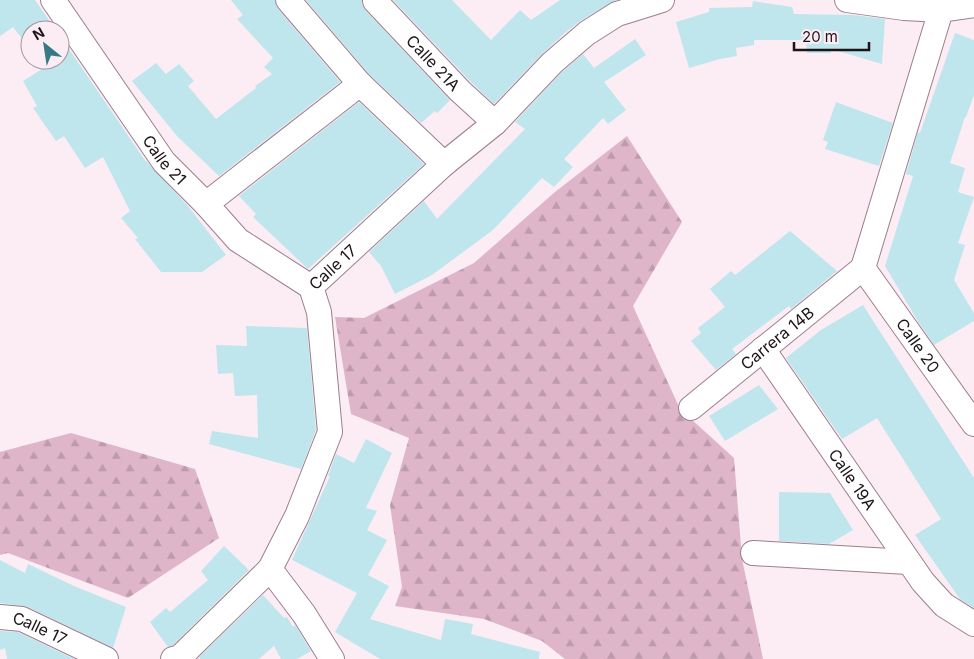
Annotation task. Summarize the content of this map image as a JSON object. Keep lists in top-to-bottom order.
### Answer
{
  "streets": {
    "street": [
      "Calle 21A",
      "Calle 21",
      "Calle 17",
      "Carrera 14B",
      "Calle 20",
      "Calle 19A"
    ]
  },
  "crossings": [
    ["Calle 21A", "Calle 17"],
    ["Calle 21", "Calle 17"],
    ["Carrera 14B", "Calle 20"],
    ["Carrera 14B", "Calle 19A"]
  ],
  "scale_bar": "20 m",
  "north": "top left"
}
